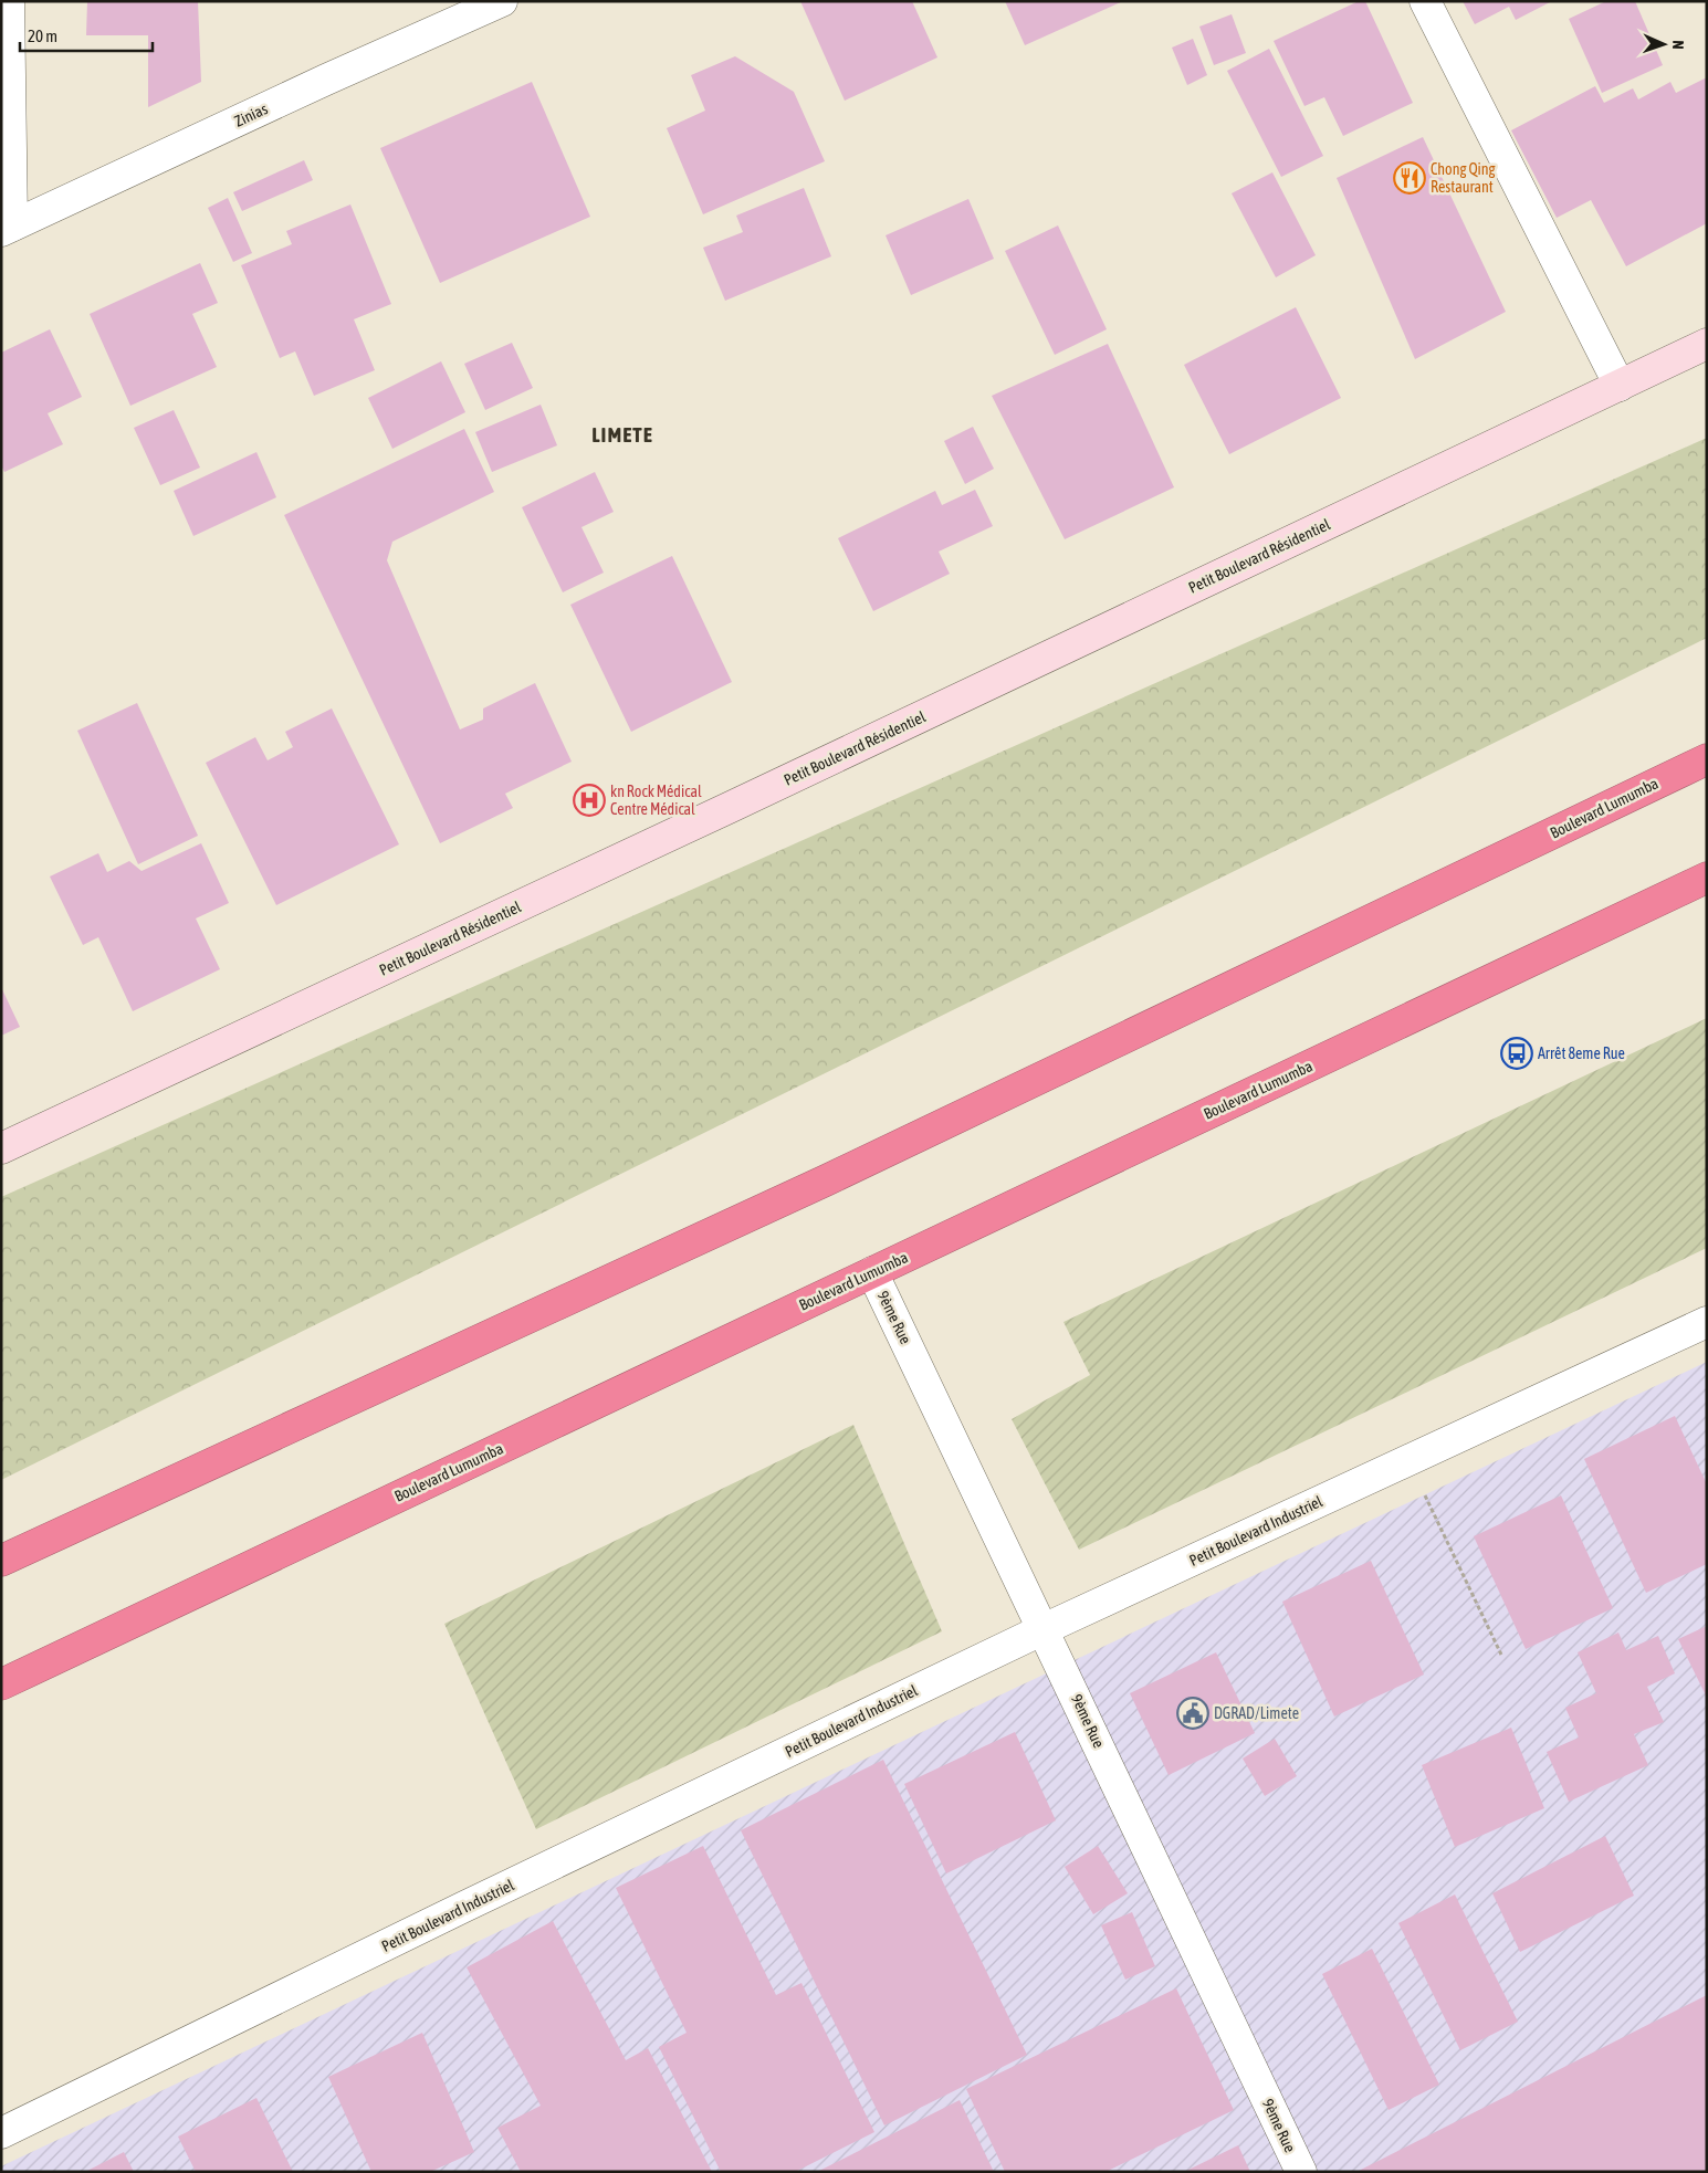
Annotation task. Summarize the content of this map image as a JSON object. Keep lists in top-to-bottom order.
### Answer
{
  "streets": {
    "highway": ["Boulevard Lumumba"],
    "street": [
      "Zinias",
      "Petit Boulevard Résidentiel",
      "9ème Rue",
      "Petit Boulevard Industriel"
    ]
  },
  "crossings": [
    ["Boulevard Lumumba", "9ème Rue"],
    ["9ème Rue", "Petit Boulevard Industriel"]
  ],
  "districts": ["LIMETE"],
  "places": {
    "restaurant": ["Chong Qing Restaurant"],
    "hospital": ["kn Rock Médical Centre Médical"],
    "bus stop": ["Arrêt 8eme Rue"],
    "public building": ["DGRAD/Limete"]
  },
  "scale_bar": "20 m",
  "north": "right"
}
